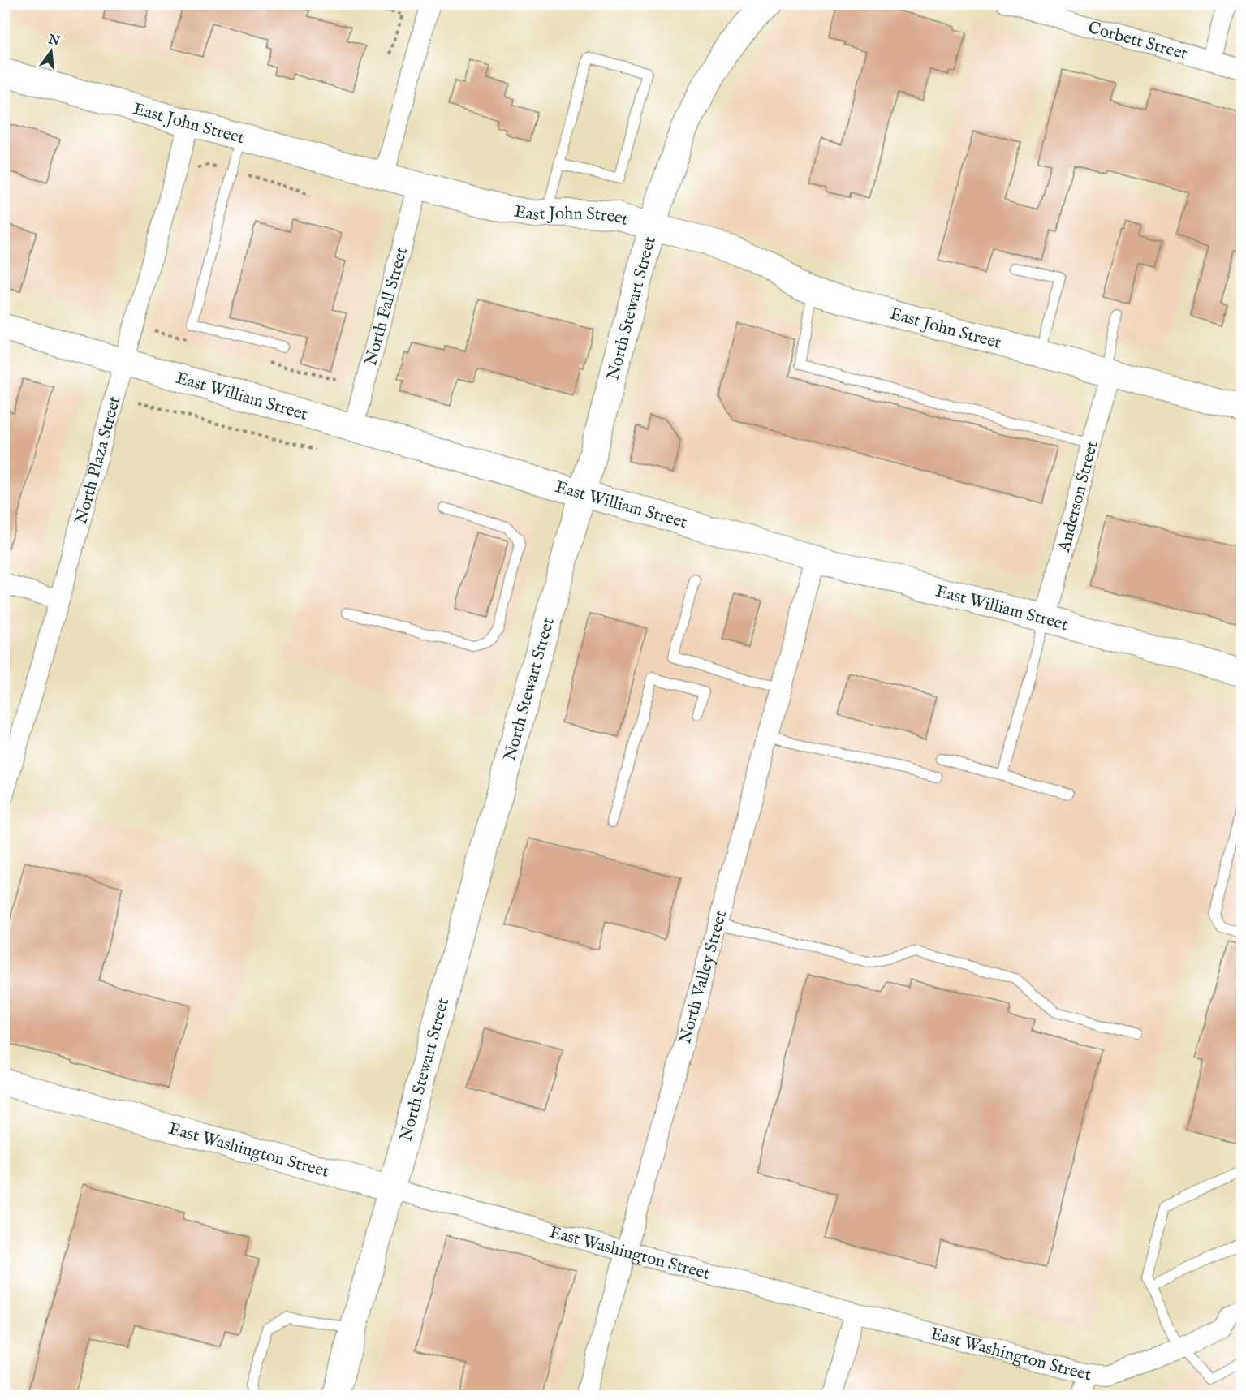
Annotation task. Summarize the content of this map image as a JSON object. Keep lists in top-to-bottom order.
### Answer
{
  "streets": {
    "main road": [
      "East John Street",
      "North Stewart Street",
      "East William Street",
      "East Washington Street"
    ],
    "street": [
      "Corbett Street",
      "North Fall Street",
      "North Plaza Street",
      "Anderson Street",
      "North Valley Street"
    ]
  },
  "crossings": [
    ["East John Street", "North Fall Street"],
    ["East John Street", "North Stewart Street"],
    ["East John Street", "North Plaza Street"],
    ["East John Street", "Anderson Street"],
    ["North Fall Street", "East William Street"],
    ["North Stewart Street", "East William Street"],
    ["North Stewart Street", "East Washington Street"],
    ["East William Street", "North Plaza Street"],
    ["East William Street", "Anderson Street"],
    ["East William Street", "North Valley Street"],
    ["North Valley Street", "East Washington Street"]
  ],
  "north": "top"
}
